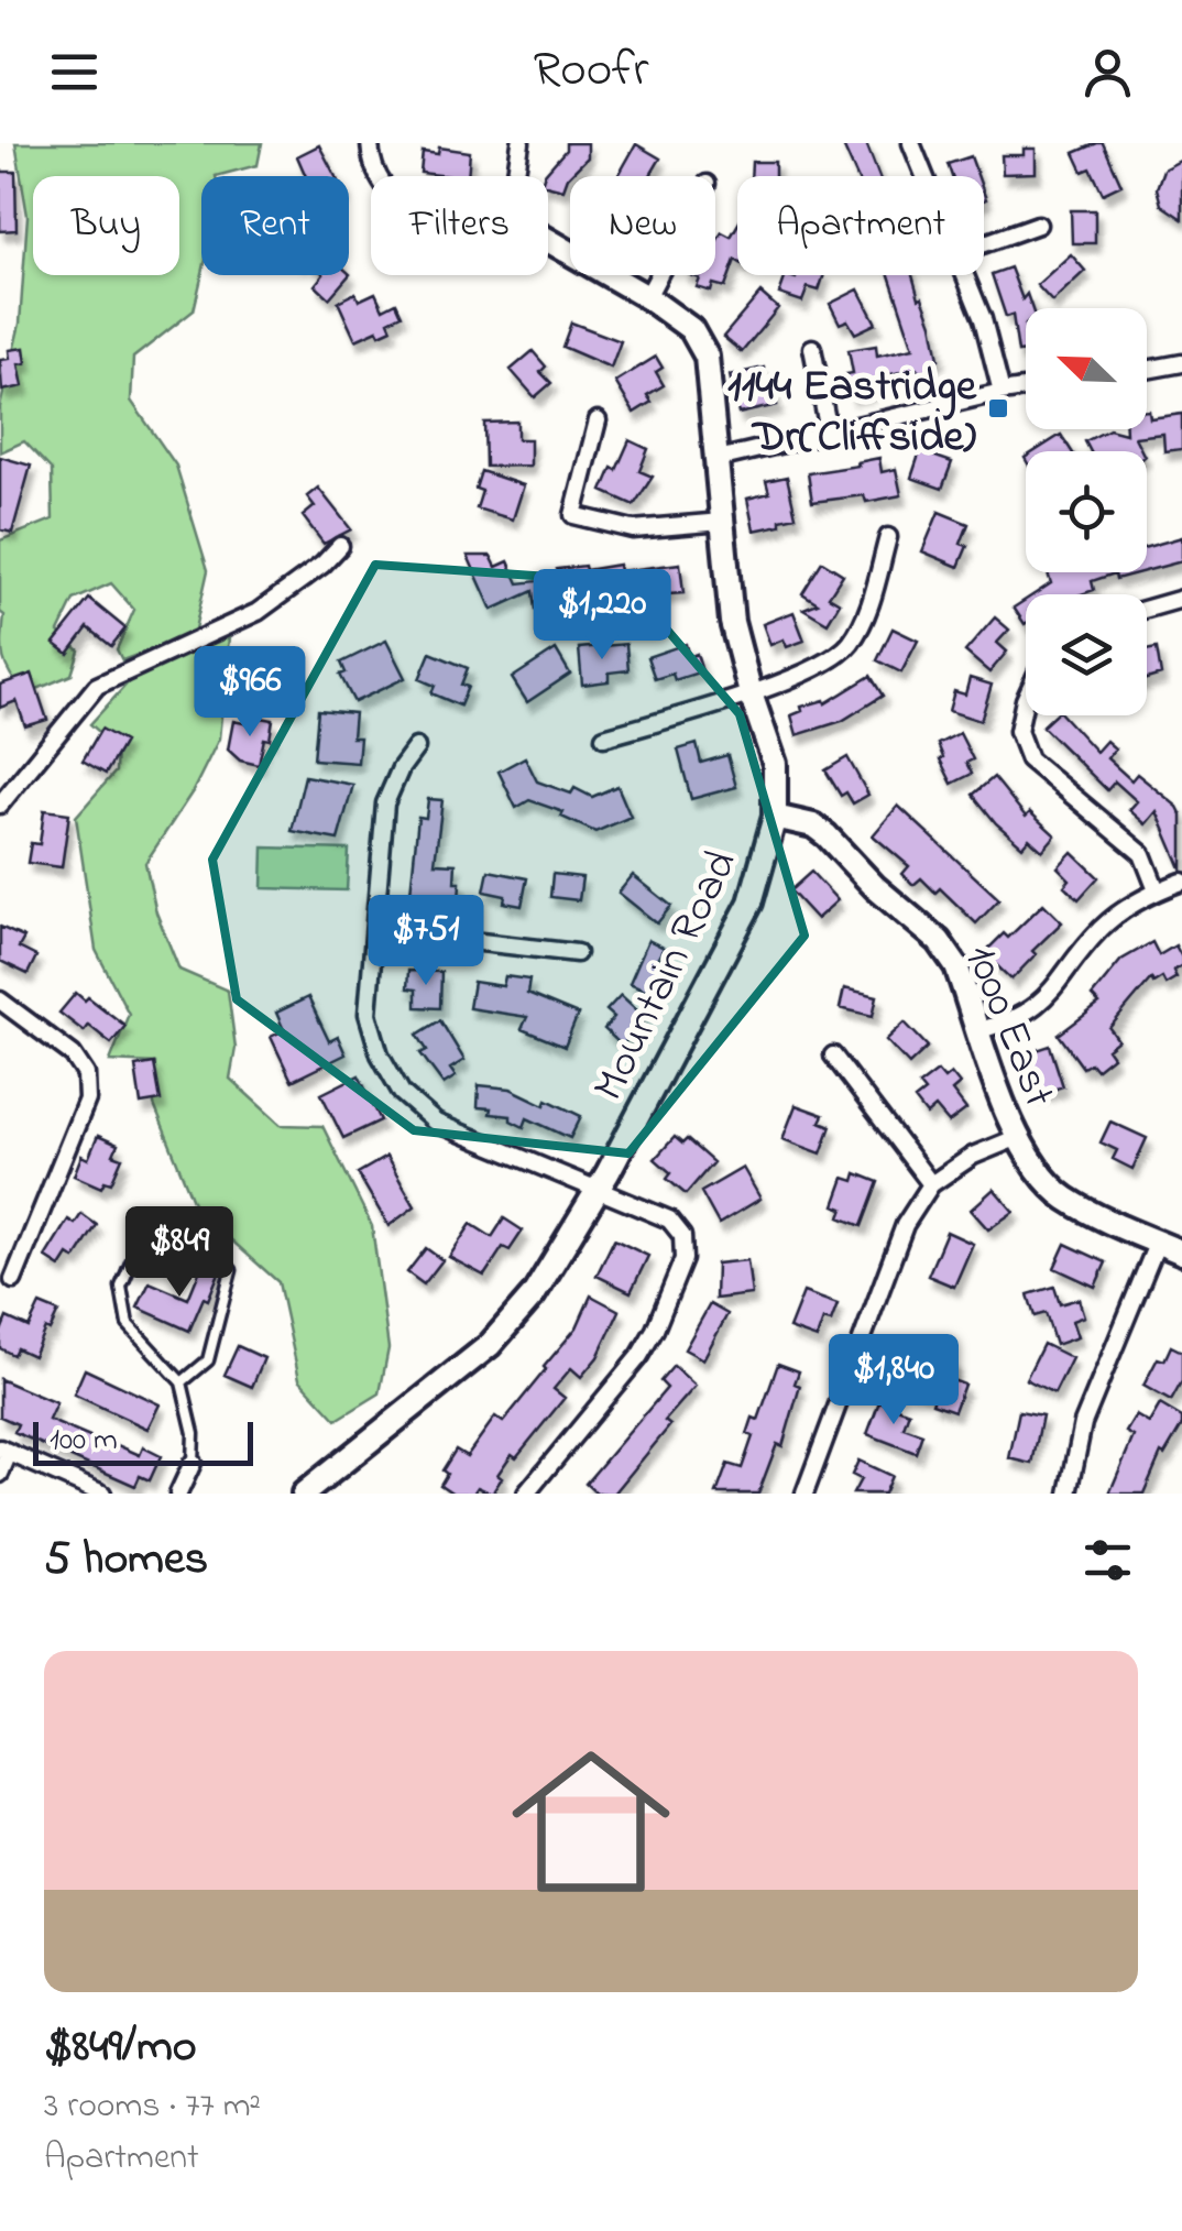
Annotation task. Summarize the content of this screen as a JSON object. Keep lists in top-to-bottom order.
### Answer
{
  "streets": {
    "street": ["Mountain Road", "1000 East"]
  },
  "crossings": [
    ["Mountain Road", "1000 East"]
  ],
  "places": {
    "transit": ["1144 Eastridge Dr(Cliffside)"]
  },
  "scale_bar": "100 m",
  "north": "top left",
  "page": {
    "header": "Roofr",
    "chip": [
      "Buy",
      "Rent",
      "Filters",
      "New",
      "Apartment"
    ],
    "price": [
      "$1,220",
      "$966",
      "$751",
      "$849",
      "$1,840"
    ],
    "scale": "100 m",
    "heading": "5 homes",
    "list": [
      {
        "name": "$849/mo",
        "note": "3 rooms · 77 m² · Apartment"
      }
    ]
  }
}
